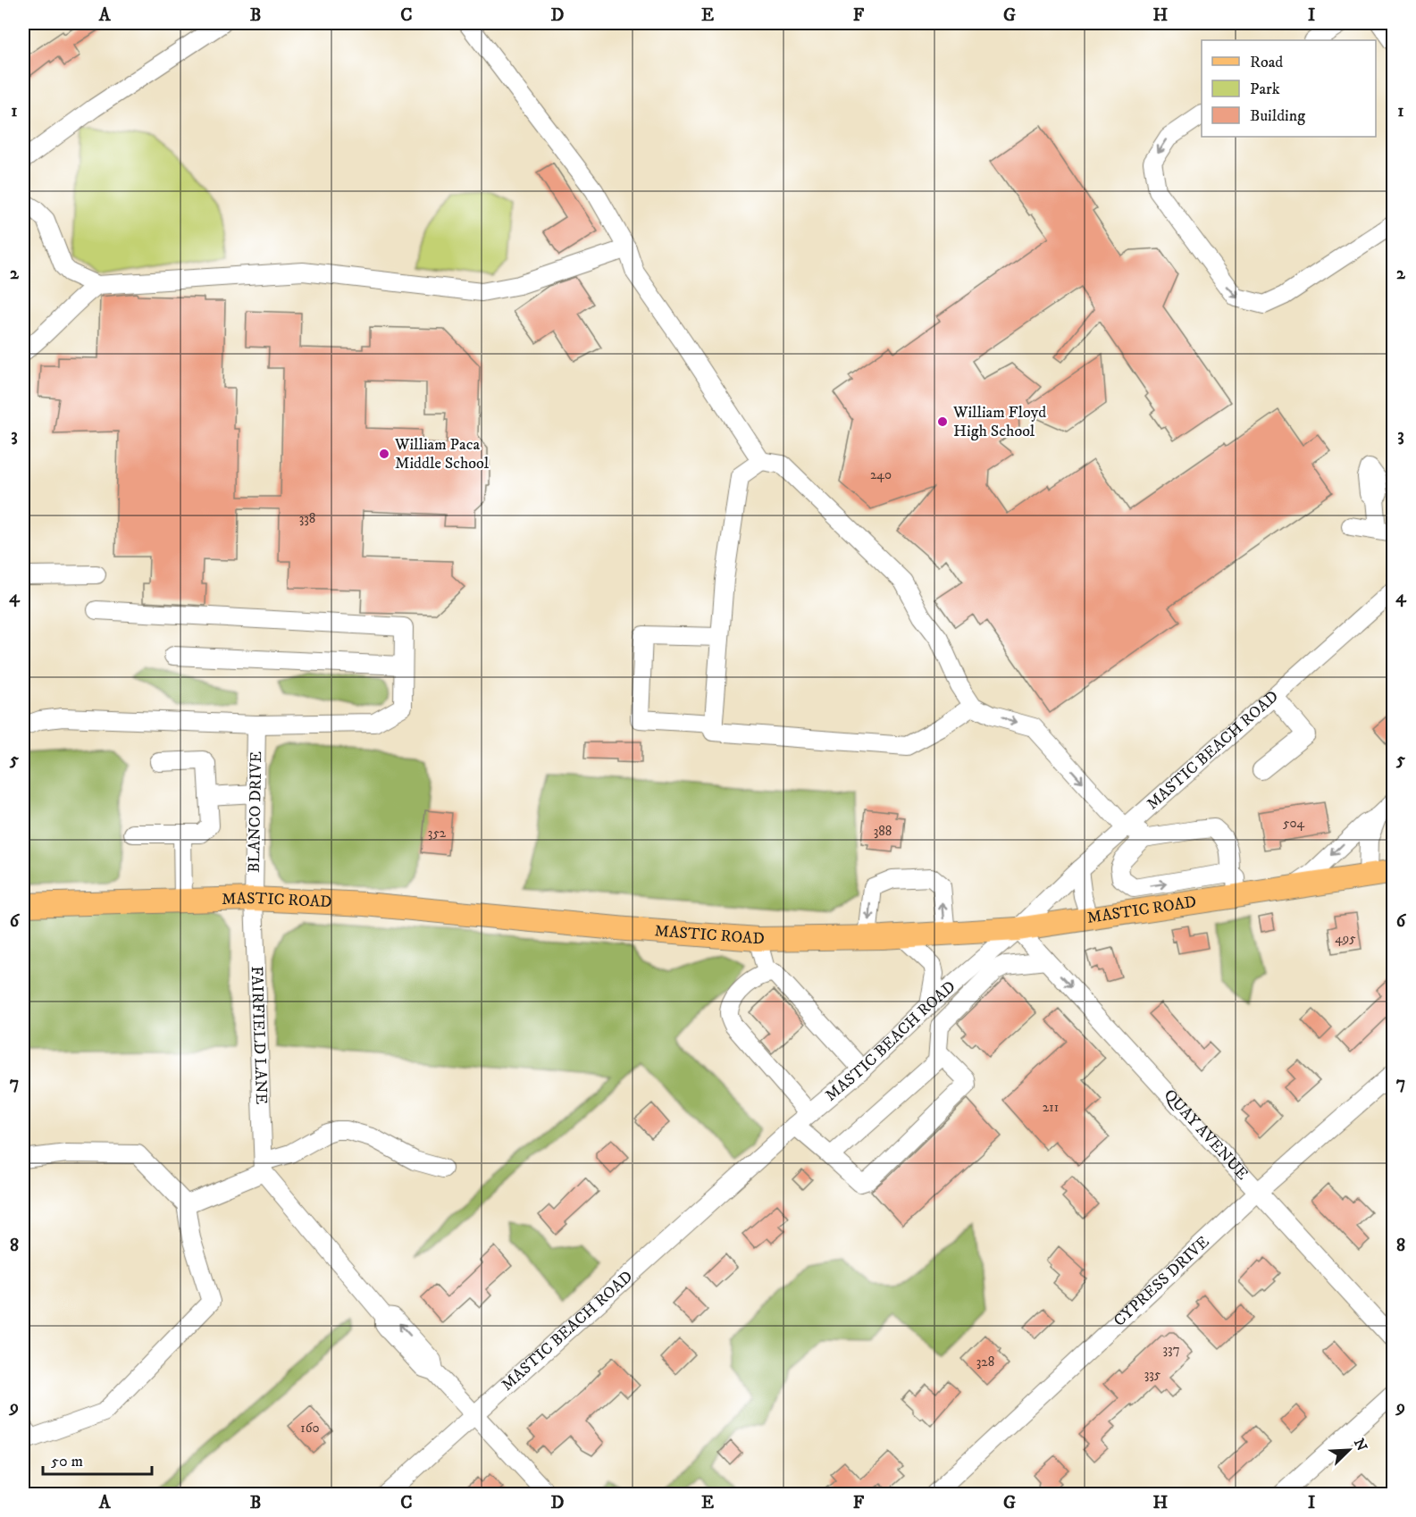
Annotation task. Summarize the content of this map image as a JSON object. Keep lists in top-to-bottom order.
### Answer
{
  "streets": {
    "main road": ["MASTIC ROAD"],
    "street": [
      "MASTIC BEACH ROAD",
      "BLANCO DRIVE",
      "FAIRFIELD LANE",
      "QUAY AVENUE",
      "CYPRESS DRIVE"
    ]
  },
  "crossings": [
    ["MASTIC BEACH ROAD", "MASTIC ROAD"],
    ["MASTIC BEACH ROAD", "QUAY AVENUE"],
    ["BLANCO DRIVE", "MASTIC ROAD"],
    ["BLANCO DRIVE", "FAIRFIELD LANE"],
    ["MASTIC ROAD", "FAIRFIELD LANE"],
    ["MASTIC ROAD", "QUAY AVENUE"],
    ["QUAY AVENUE", "CYPRESS DRIVE"]
  ],
  "one_way": ["QUAY AVENUE"],
  "places": ["William Floyd High School", "William Paca Middle School"],
  "house_numbers": [
    "240",
    "338",
    "504",
    "388",
    "352",
    "495",
    "211",
    "337",
    "328",
    "335",
    "160"
  ],
  "legend": ["Road", "Park", "Building"],
  "scale_bar": "50 m",
  "north": "top right",
  "grid": {
    "columns": [
      "A",
      "B",
      "C",
      "D",
      "E",
      "F",
      "G",
      "H",
      "I"
    ],
    "rows": [
      "1",
      "2",
      "3",
      "4",
      "5",
      "6",
      "7",
      "8",
      "9"
    ]
  }
}
